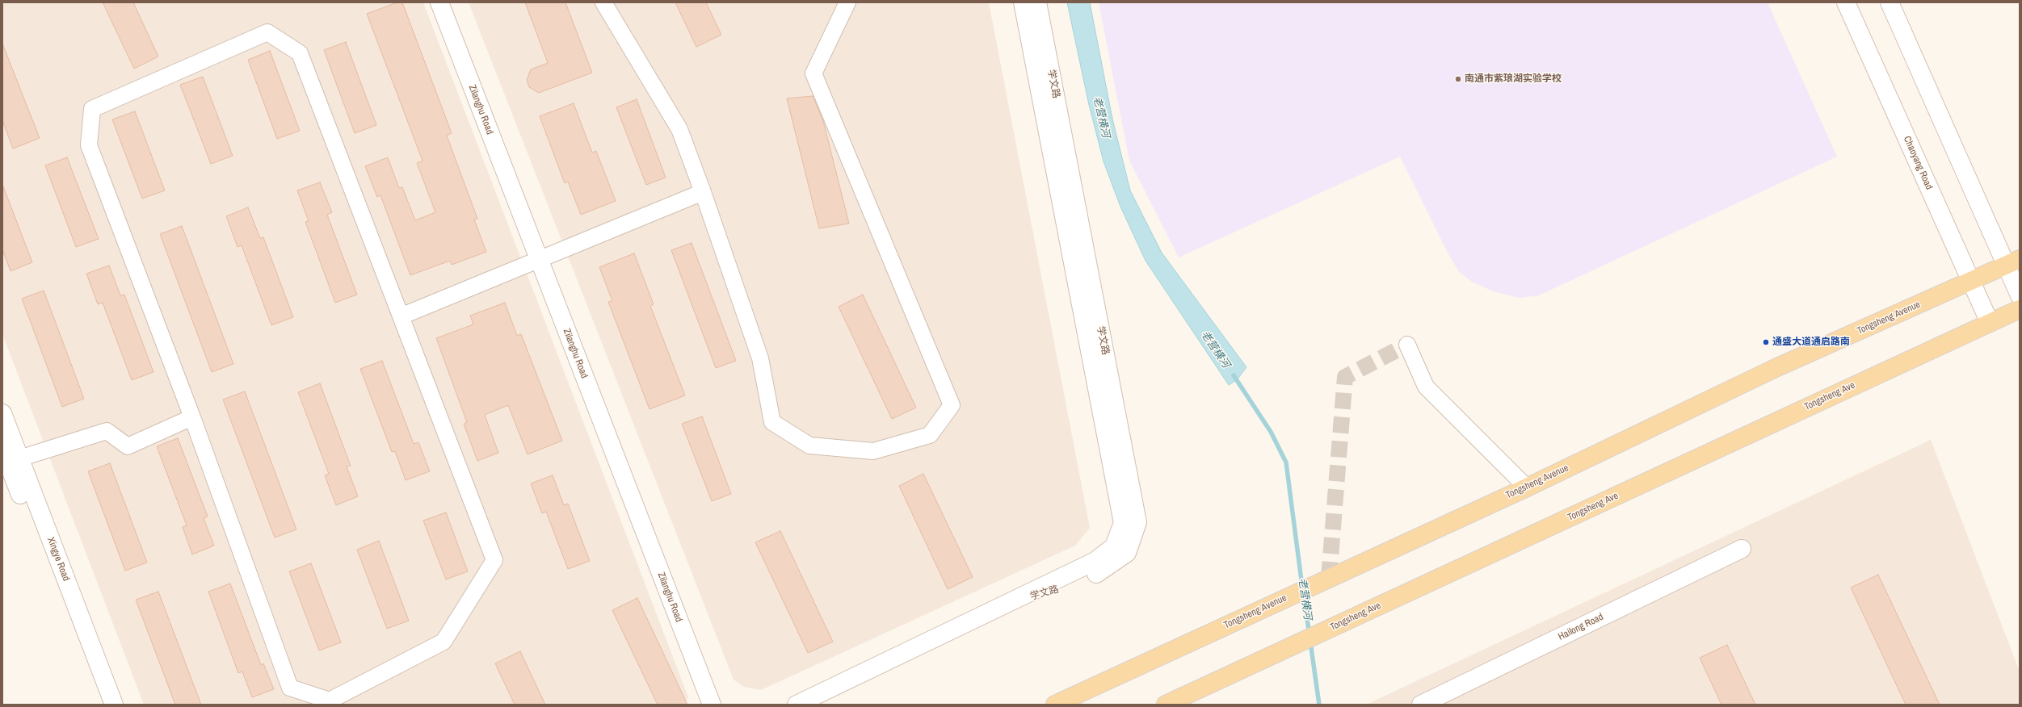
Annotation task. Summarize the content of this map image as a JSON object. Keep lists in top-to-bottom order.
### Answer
{
  "streets": {
    "main road": ["Tongsheng Avenue", "Tongsheng Ave"],
    "street": [
      "学文路",
      "Zilanghu Road",
      "Chaoyang Road",
      "Xingye Road",
      "Hailong Road"
    ]
  },
  "crossings": [
    ["Chaoyang Road", "Tongsheng Avenue"],
    ["Chaoyang Road", "Tongsheng Ave"]
  ],
  "water": ["老营横河"],
  "places": ["南通市紫琅湖实验学校", "通盛大道通启路南"]
}
